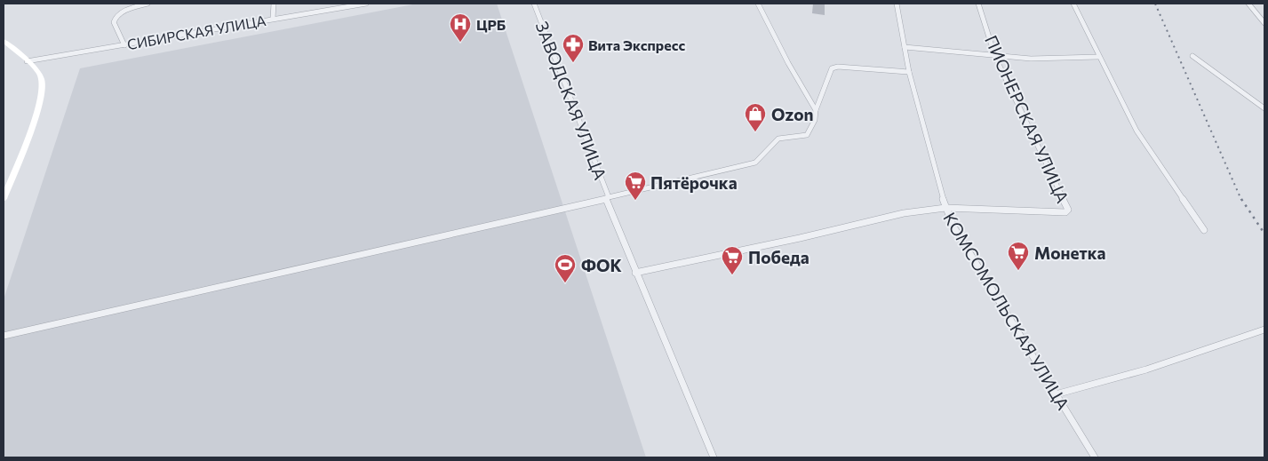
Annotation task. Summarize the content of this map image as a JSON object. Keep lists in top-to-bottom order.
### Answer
{
  "streets": {
    "street": [
      "СИБИРСКАЯ УЛИЦА",
      "ЗАВОДСКАЯ УЛИЦА",
      "ПИОНЕРСКАЯ УЛИЦА",
      "КОМСОМОЛЬСКАЯ УЛИЦА"
    ]
  },
  "crossings": [
    ["ПИОНЕРСКАЯ УЛИЦА", "КОМСОМОЛЬСКАЯ УЛИЦА"]
  ],
  "places": {
    "hospital": ["ЦРБ"],
    "pharmacy": ["Вита Экспресс"],
    "shop": ["Ozon"],
    "supermarket": ["Пятёрочка", "Монетка", "Победа"],
    "sports": ["ФОК"]
  }
}
